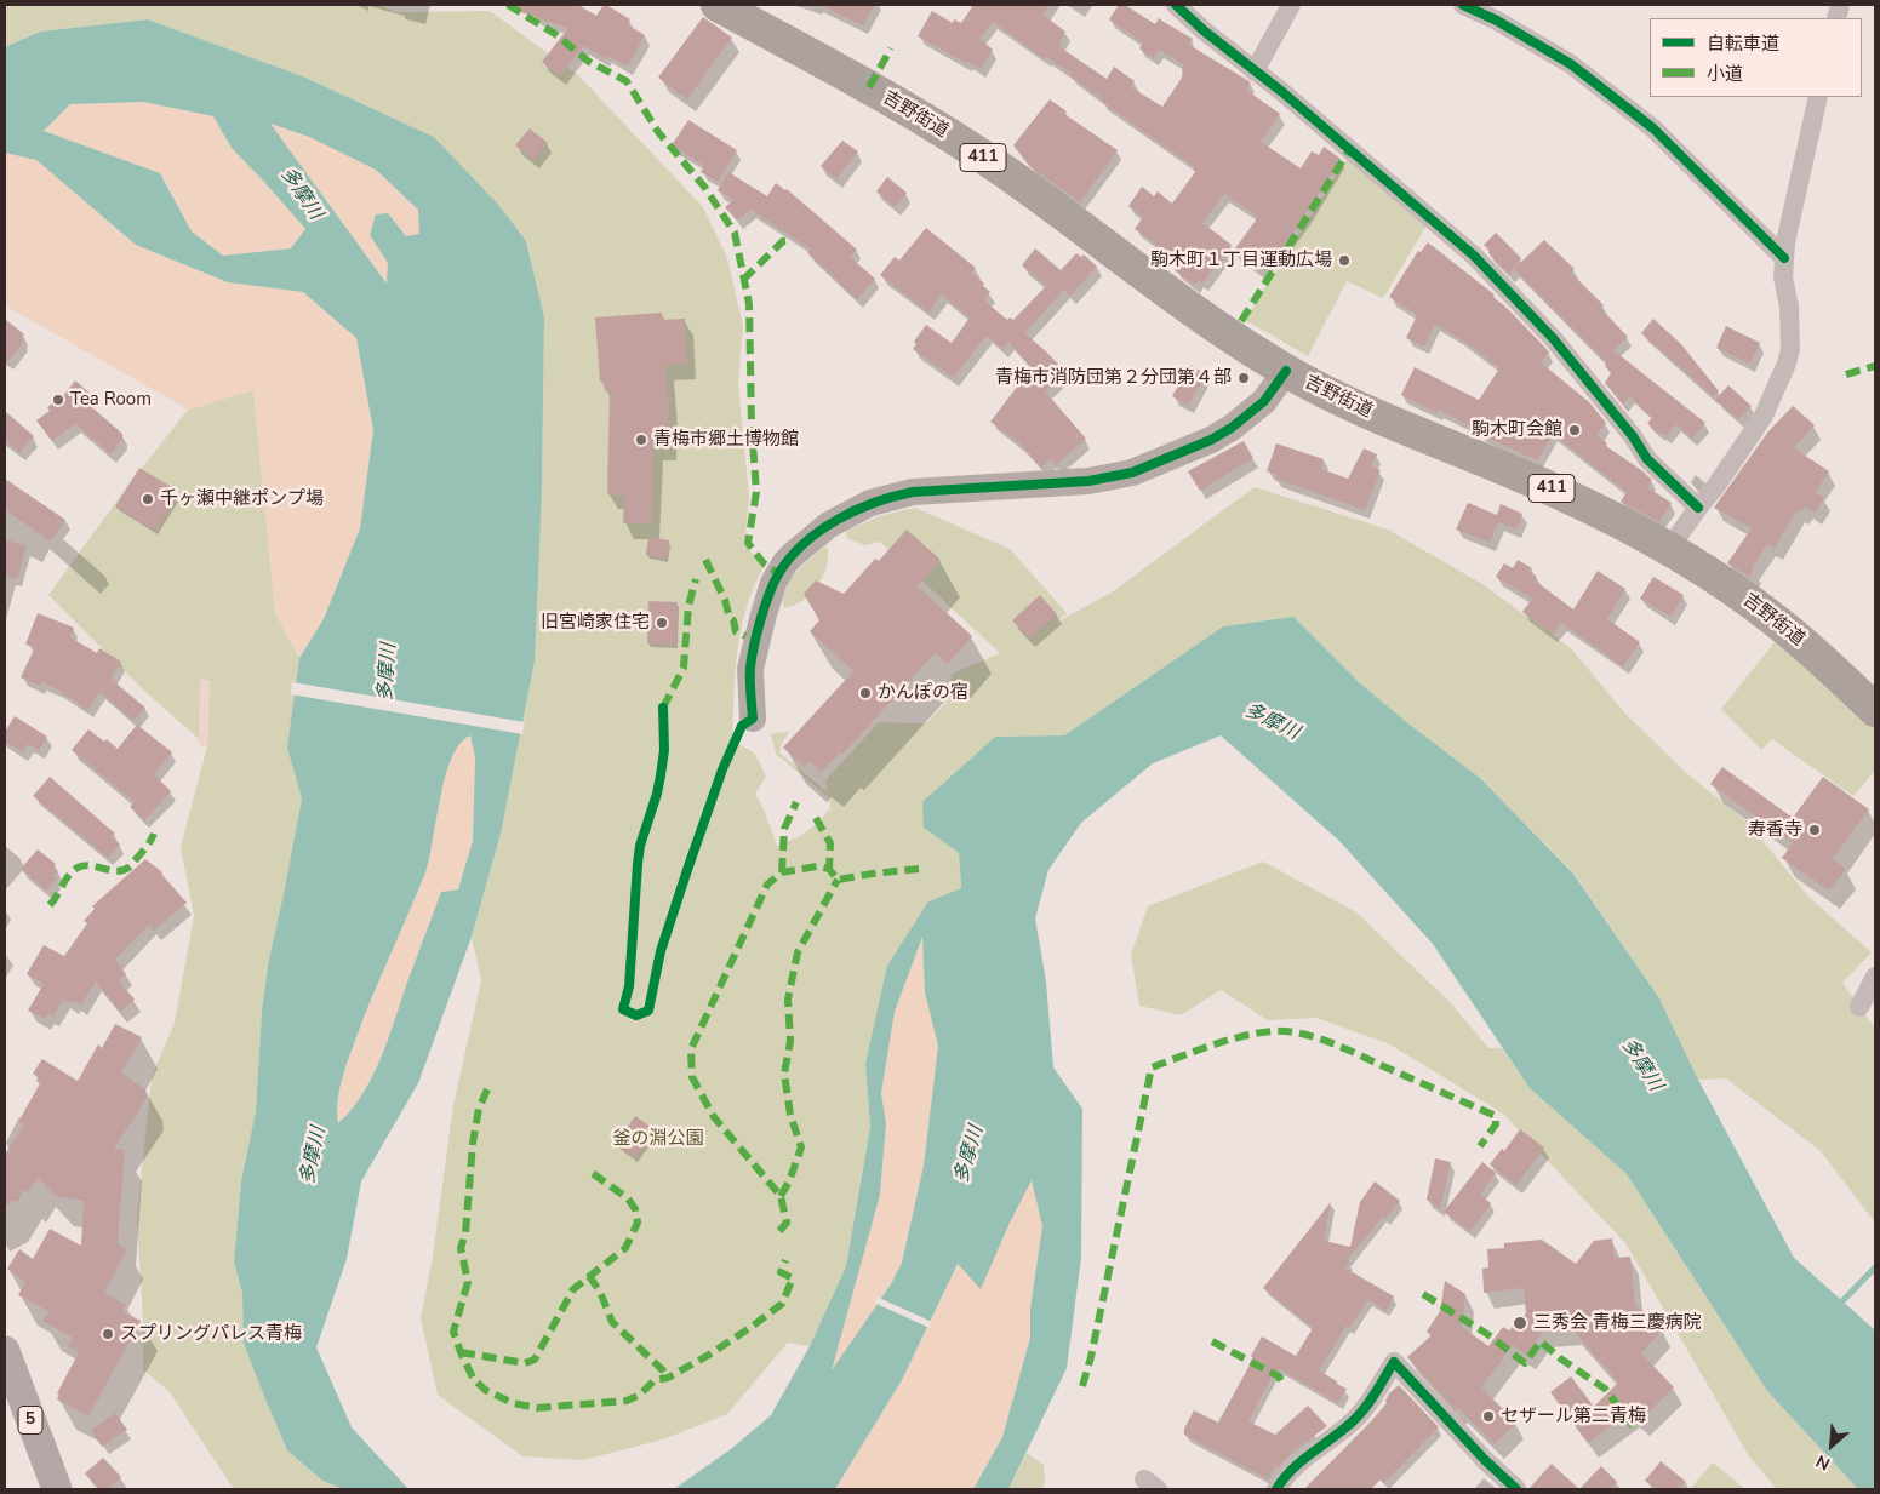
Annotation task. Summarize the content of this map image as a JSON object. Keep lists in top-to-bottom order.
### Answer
{
  "streets": {
    "highway": ["吉野街道", "411"],
    "main road": ["5"]
  },
  "water": ["多摩川"],
  "parks": ["釜の淵公園"],
  "places": [
    "駒木町１丁目運動広場",
    "青梅市消防団第２分団第４部",
    "Tea Room",
    "駒木町会館",
    "青梅市郷土博物館",
    "千ヶ瀬中継ポンプ場",
    "旧宮崎家住宅",
    "かんぽの宿",
    "寿香寺",
    "三秀会 青梅三慶病院",
    "スプリングパレス青梅",
    "セザール第二青梅"
  ],
  "legend": ["自転車道", "小道"],
  "north": "bottom left"
}
